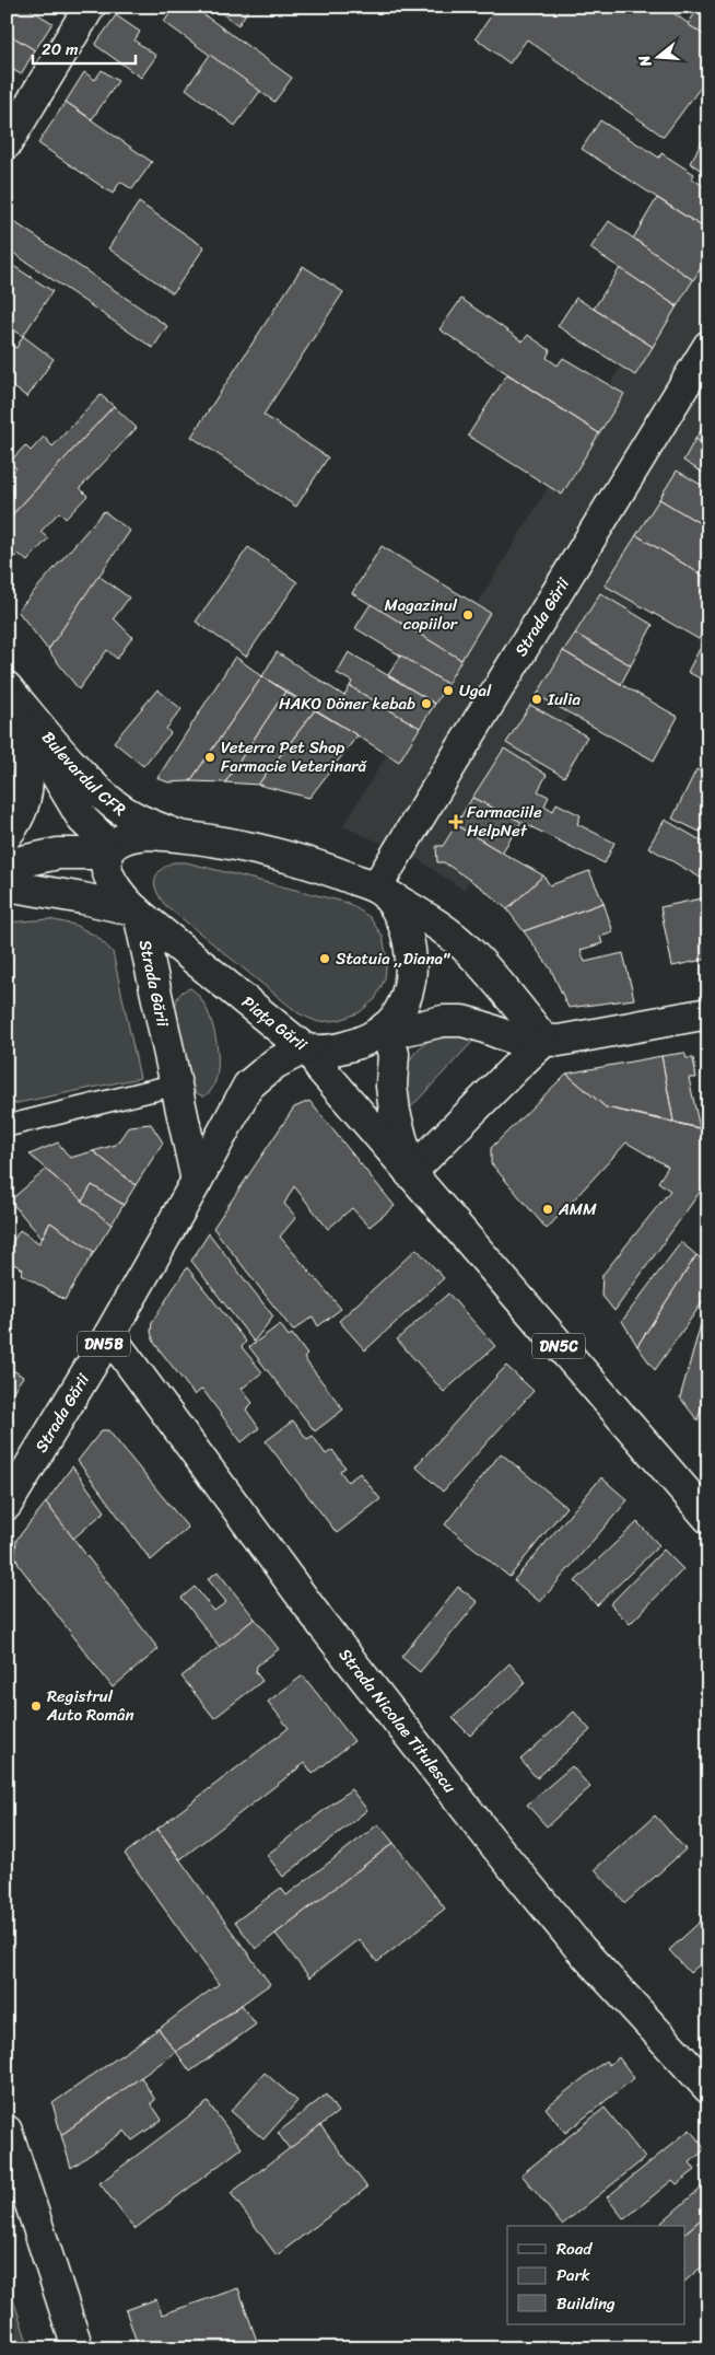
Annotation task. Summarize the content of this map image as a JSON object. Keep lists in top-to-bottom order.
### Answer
{
  "streets": {
    "main road": [
      "Strada Gării",
      "Bulevardul CFR",
      "Piața Gării",
      "DN5B",
      "DN5C",
      "Strada Nicolae Titulescu"
    ]
  },
  "crossings": [
    ["Strada Gării", "Piața Gării"],
    ["Strada Gării", "DN5C"],
    ["Strada Gării", "Strada Nicolae Titulescu"],
    ["Bulevardul CFR", "Piața Gării"],
    ["Piața Gării", "DN5C"]
  ],
  "places": {
    "other": [
      "Magazinul copiilor",
      "Ugal",
      "Iulia",
      "HAKO Döner kebab",
      "Veterra Pet Shop Farmacie Veterinară",
      "Statuia ,,Diana\"",
      "AMM",
      "Registrul Auto Român"
    ],
    "health": ["Farmaciile HelpNet"]
  },
  "legend": ["Road", "Park", "Building"],
  "scale_bar": "20 m",
  "north": "left"
}
